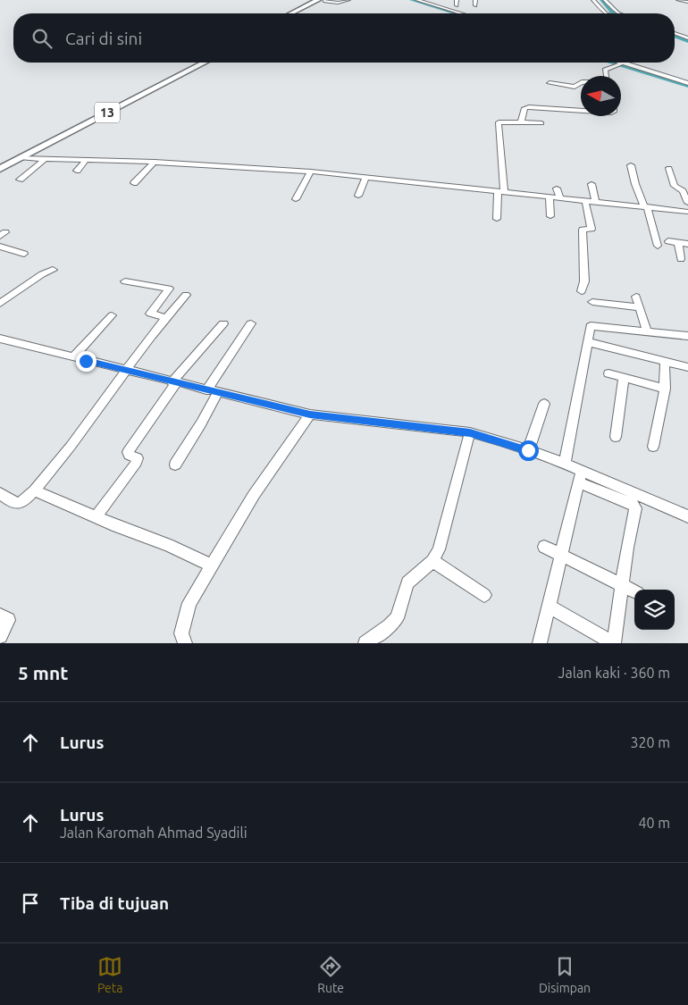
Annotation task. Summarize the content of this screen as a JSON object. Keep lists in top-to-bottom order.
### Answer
{
  "streets": {
    "highway": ["13"]
  },
  "north": "left",
  "page": {
    "search": "Cari di sini",
    "heading": ["5 mnt", "Jalan kaki · 360 m"],
    "list": [
      ["Lurus", "320 m"],
      ["Lurus", "Jalan Karomah Ahmad Syadili", "40 m"],
      "Tiba di tujuan"
    ],
    "nav": ["Peta", "Rute", "Disimpan"]
  }
}
